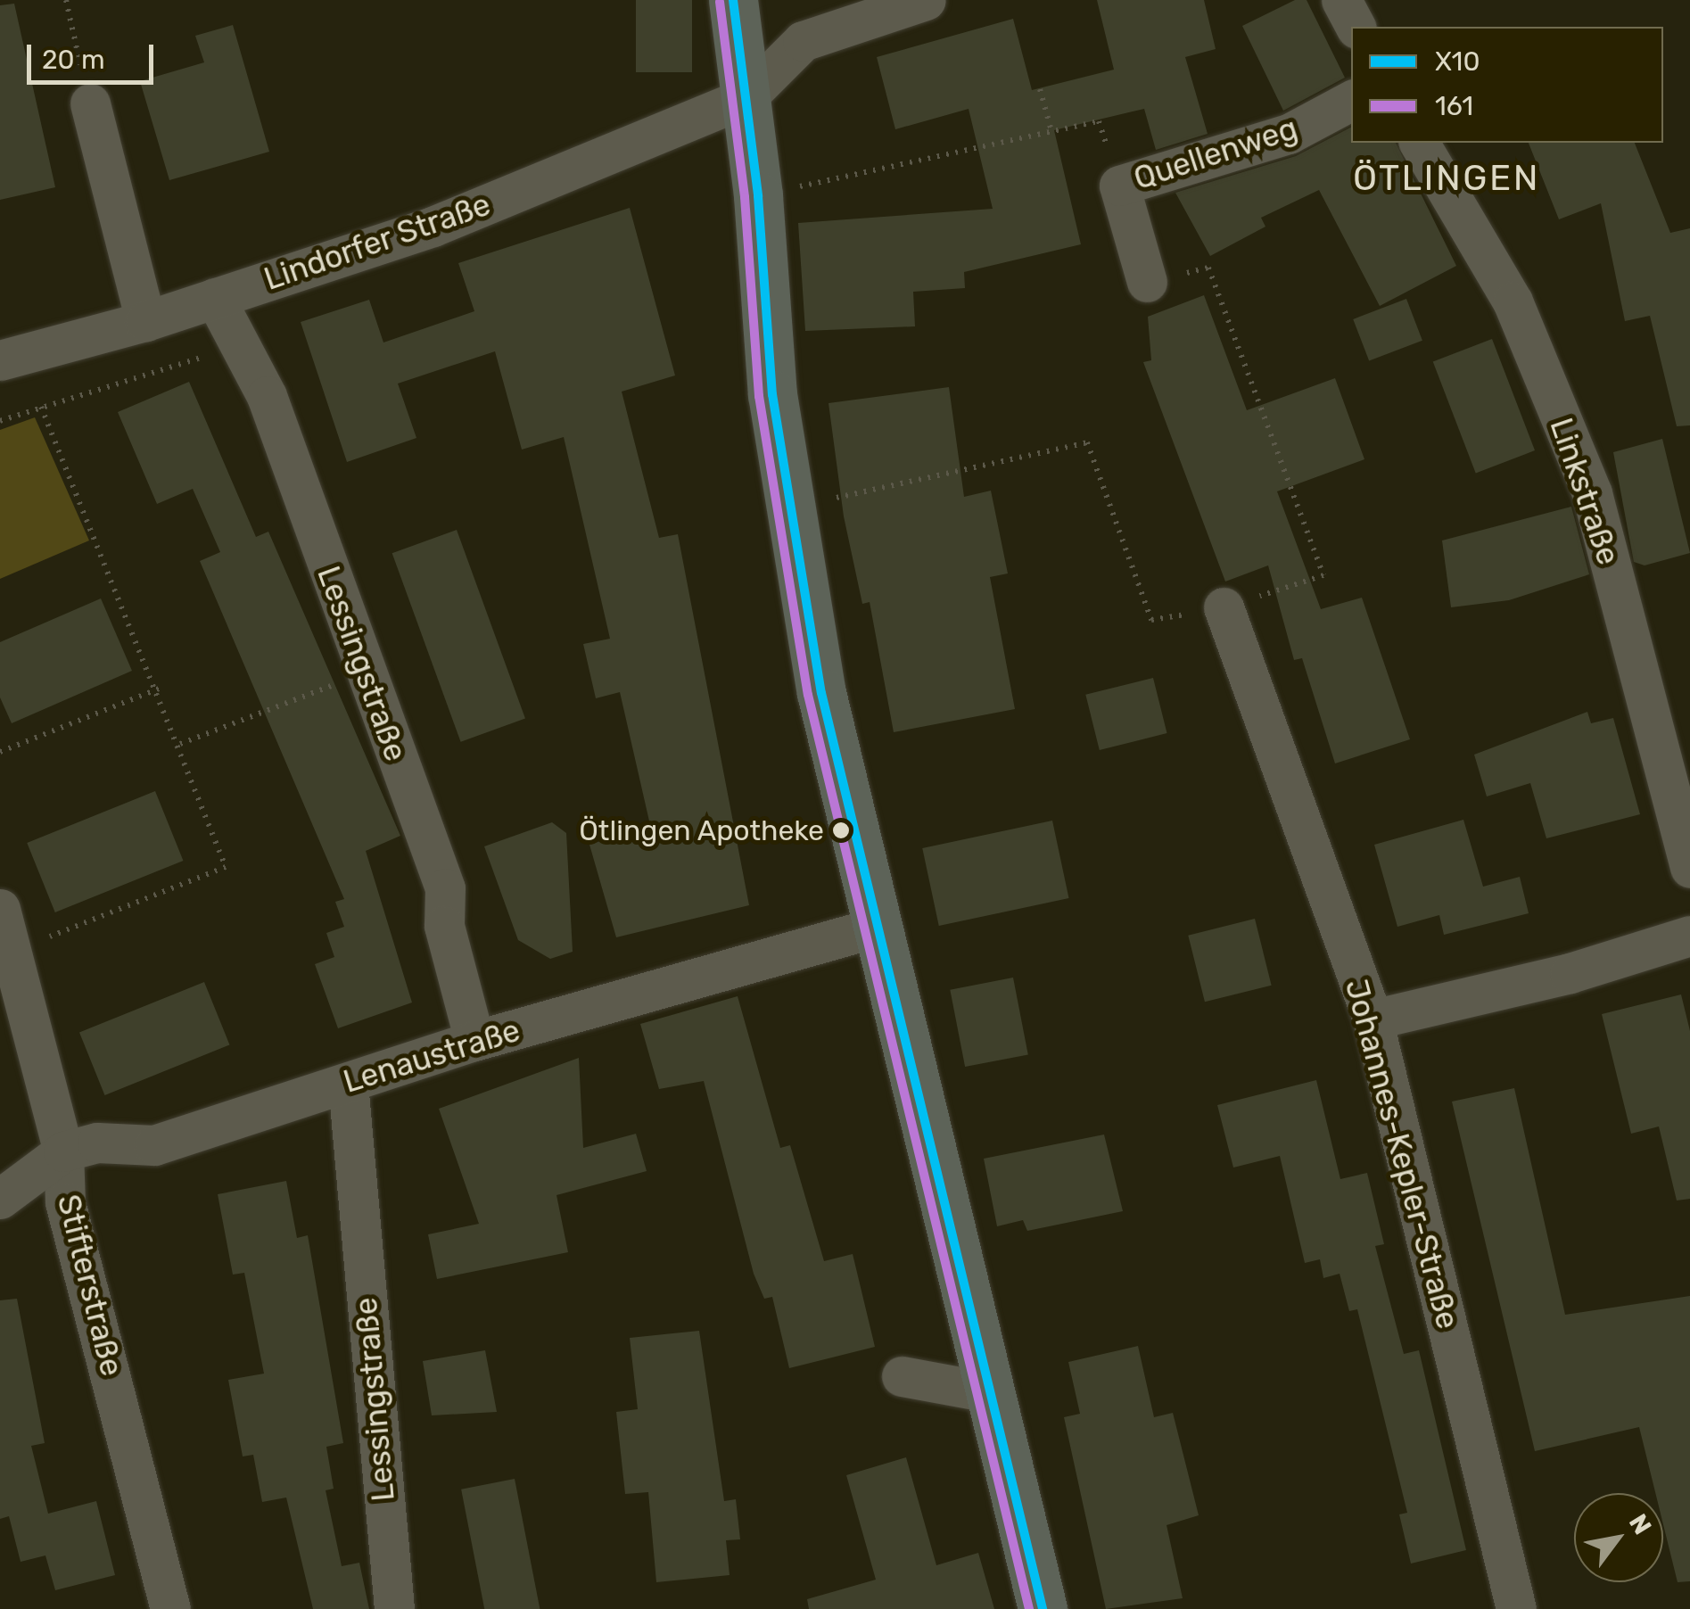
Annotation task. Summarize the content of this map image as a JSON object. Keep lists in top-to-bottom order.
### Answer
{
  "streets": {
    "street": [
      "Quellenweg",
      "Lindorfer Straße",
      "Linkstraße",
      "Lessingstraße",
      "Lenaustraße",
      "Johannes-Kepler-Straße",
      "Stifterstraße"
    ]
  },
  "crossings": [
    ["Lindorfer Straße", "Lessingstraße"],
    ["Lessingstraße", "Lenaustraße"],
    ["Lenaustraße", "Stifterstraße"]
  ],
  "districts": ["ÖTLINGEN"],
  "places": ["Ötlingen Apotheke"],
  "lines": ["transit line X10", "transit line 161"],
  "legend": ["X10", "161"],
  "scale_bar": "20 m",
  "north": "top right"
}
